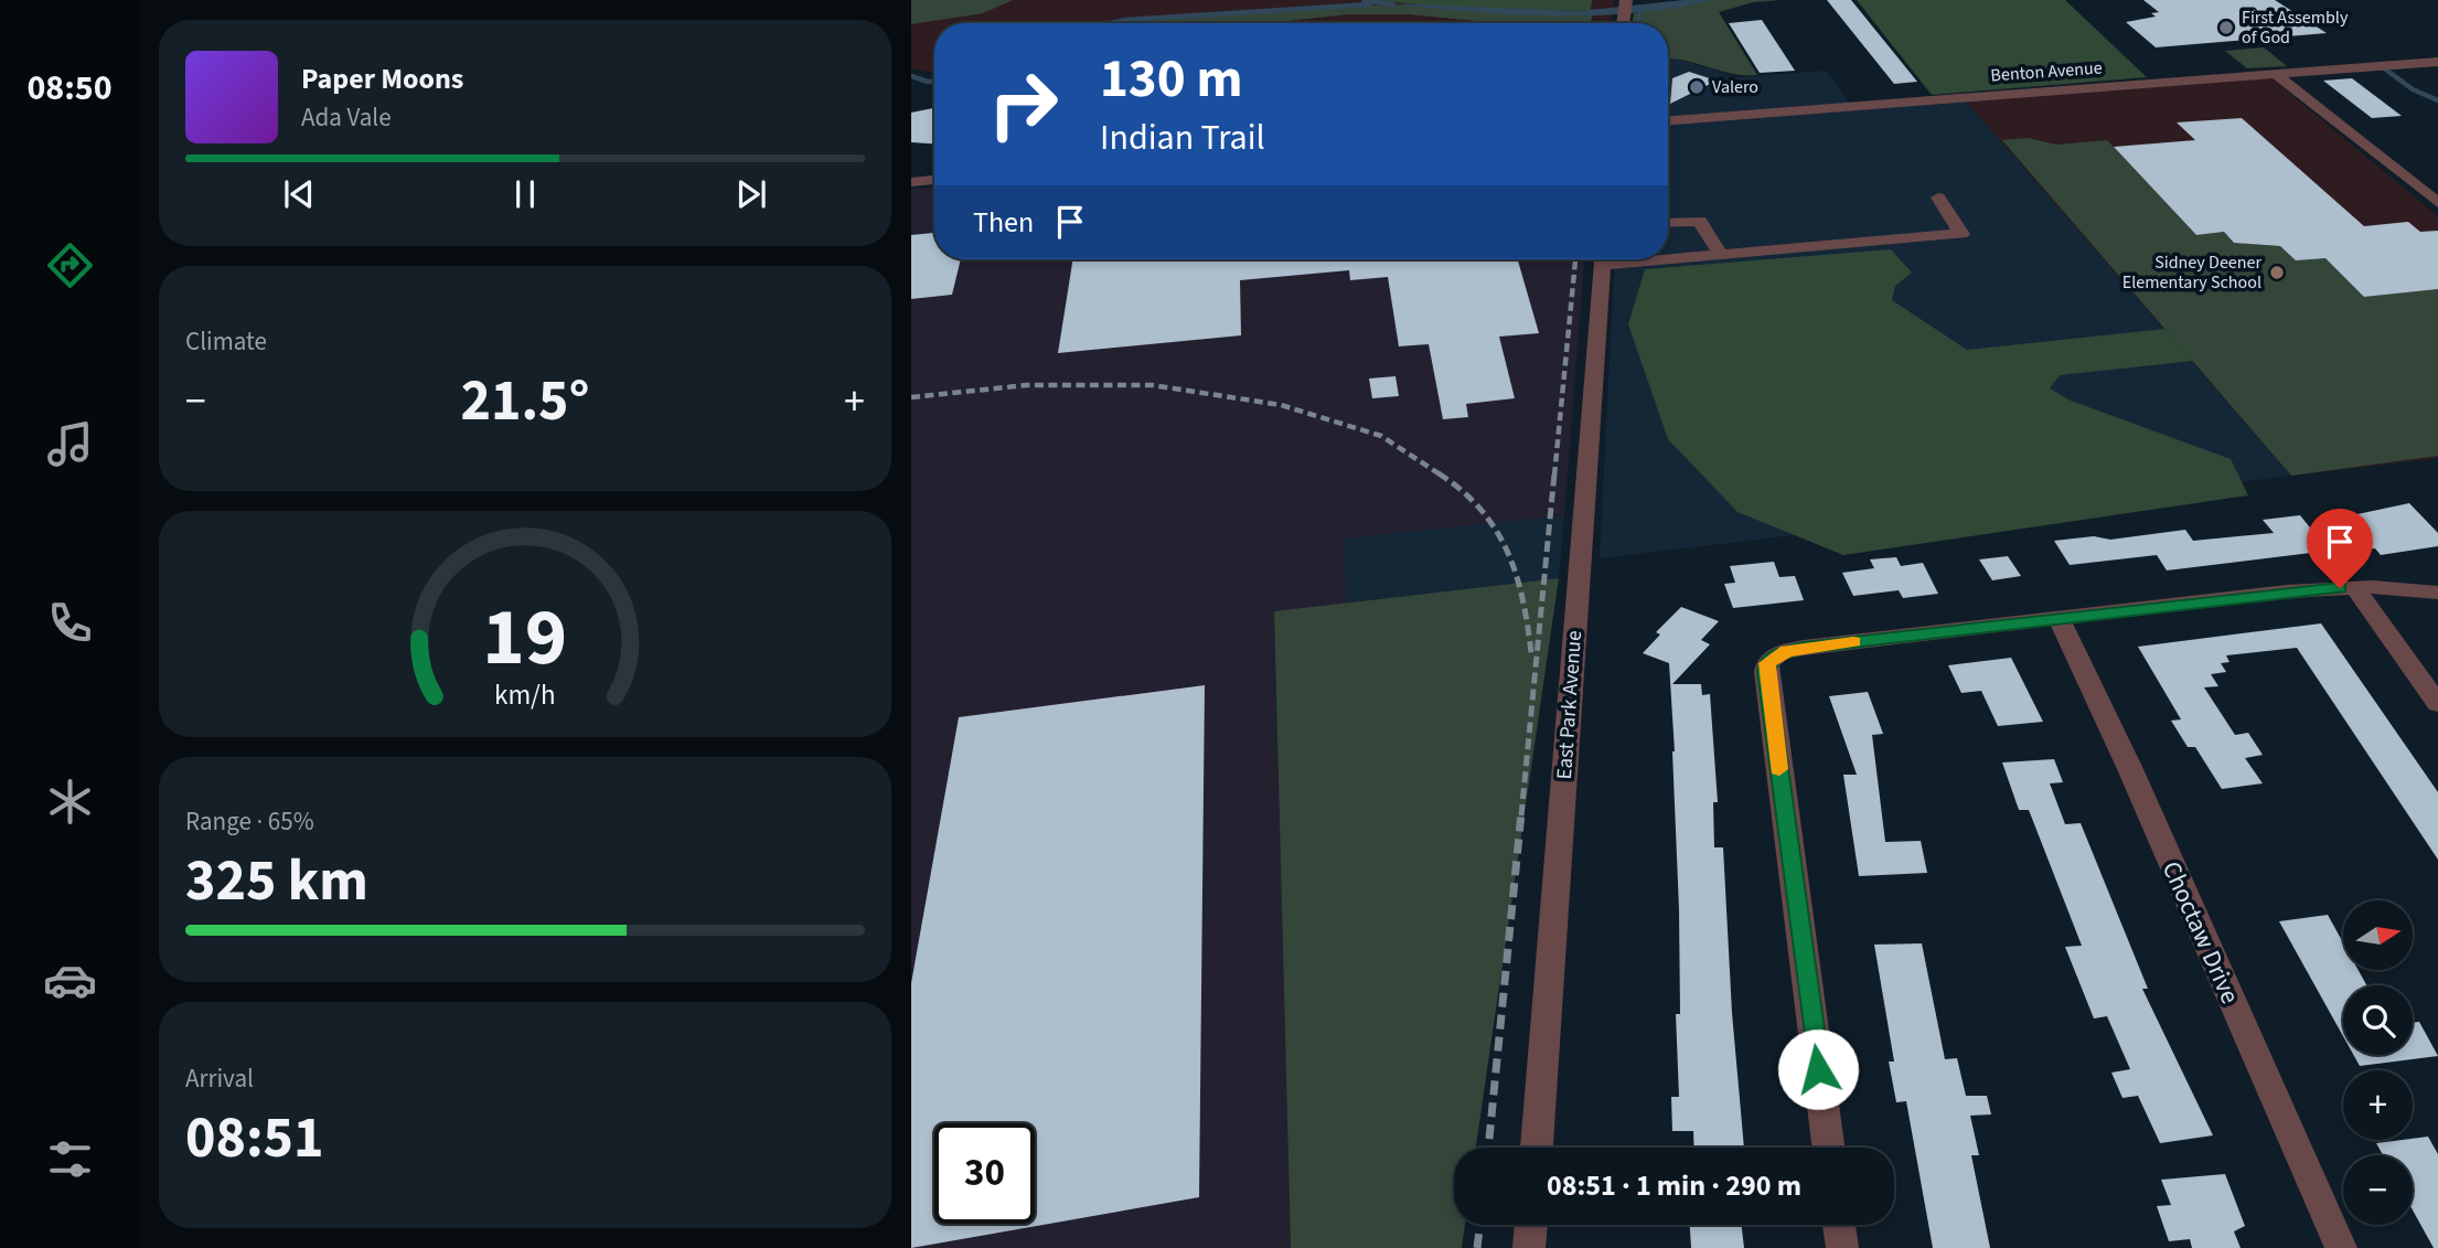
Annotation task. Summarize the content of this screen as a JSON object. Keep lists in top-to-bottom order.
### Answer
{
  "streets": {
    "street": ["Benton Avenue", "East Park Avenue", "Choctaw Drive"]
  },
  "places": ["First Assembly of God", "Valero", "Sidney Deener Elementary School"],
  "north": "right",
  "page": {
    "tabs": "08:50",
    "turn": ["130 m", "Indian Trail"],
    "song": ["Paper Moons", "Ada Vale"],
    "then": "Then",
    "tile": [
      "Climate",
      ["Range · 65%", "325 km"],
      ["Arrival", "08:51"]
    ],
    "heat": ["−", "21.5°", "+"],
    "map_buttons": ["+", "−"],
    "limit": "30",
    "trip": "08:51 · 1 min · 290 m",
    "gauge": ["19", "km/h"]
  }
}
